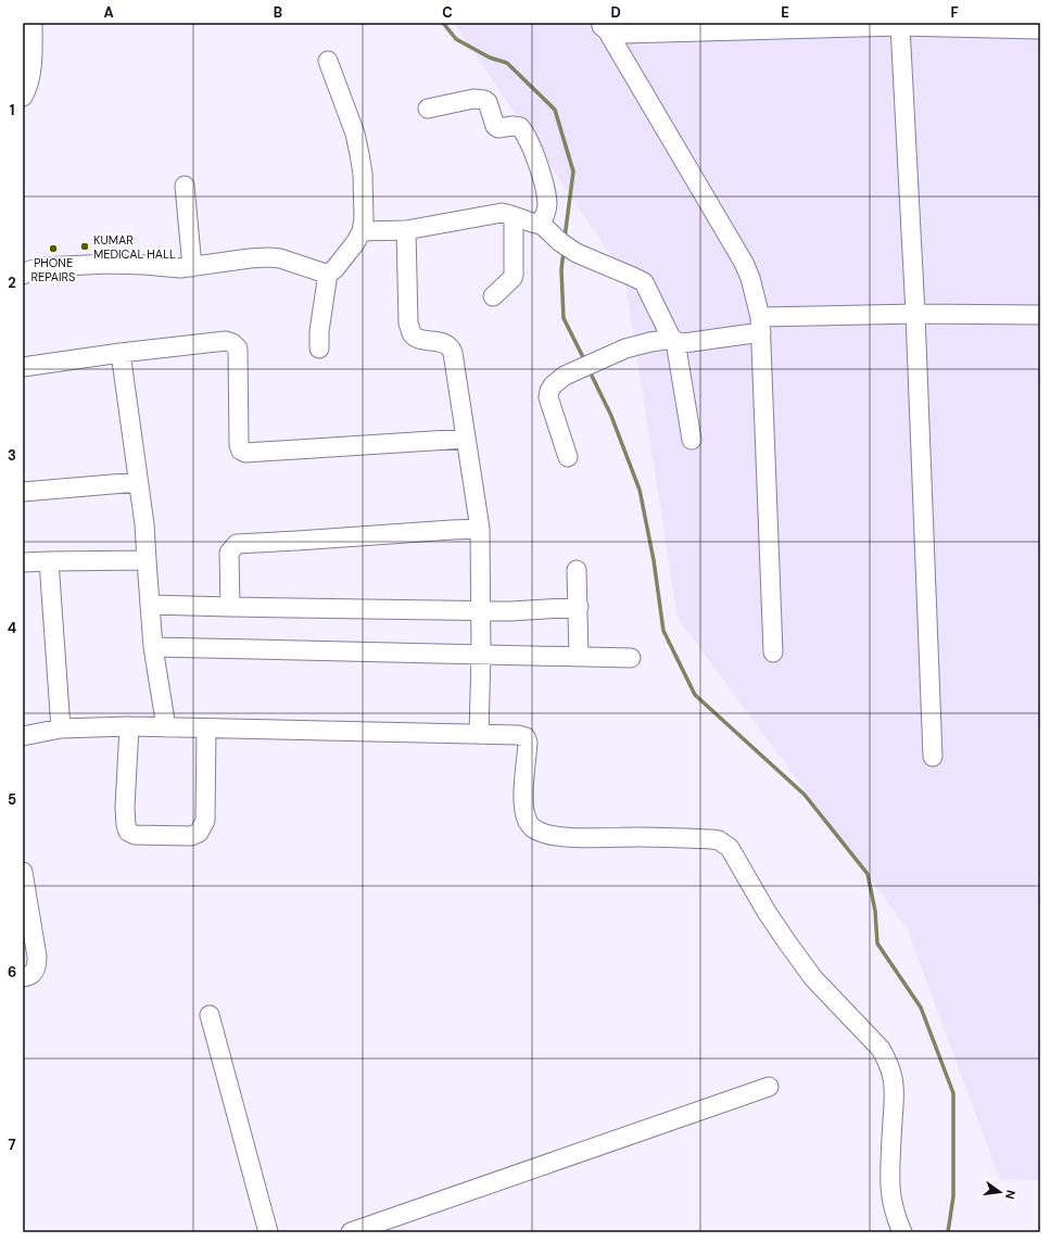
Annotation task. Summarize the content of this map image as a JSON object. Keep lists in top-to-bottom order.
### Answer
{
  "places": ["KUMAR MEDICAL HALL", "PHONE REPAIRS"],
  "north": "right",
  "grid": {
    "columns": [
      "A",
      "B",
      "C",
      "D",
      "E",
      "F"
    ],
    "rows": [
      "1",
      "2",
      "3",
      "4",
      "5",
      "6",
      "7"
    ]
  }
}
